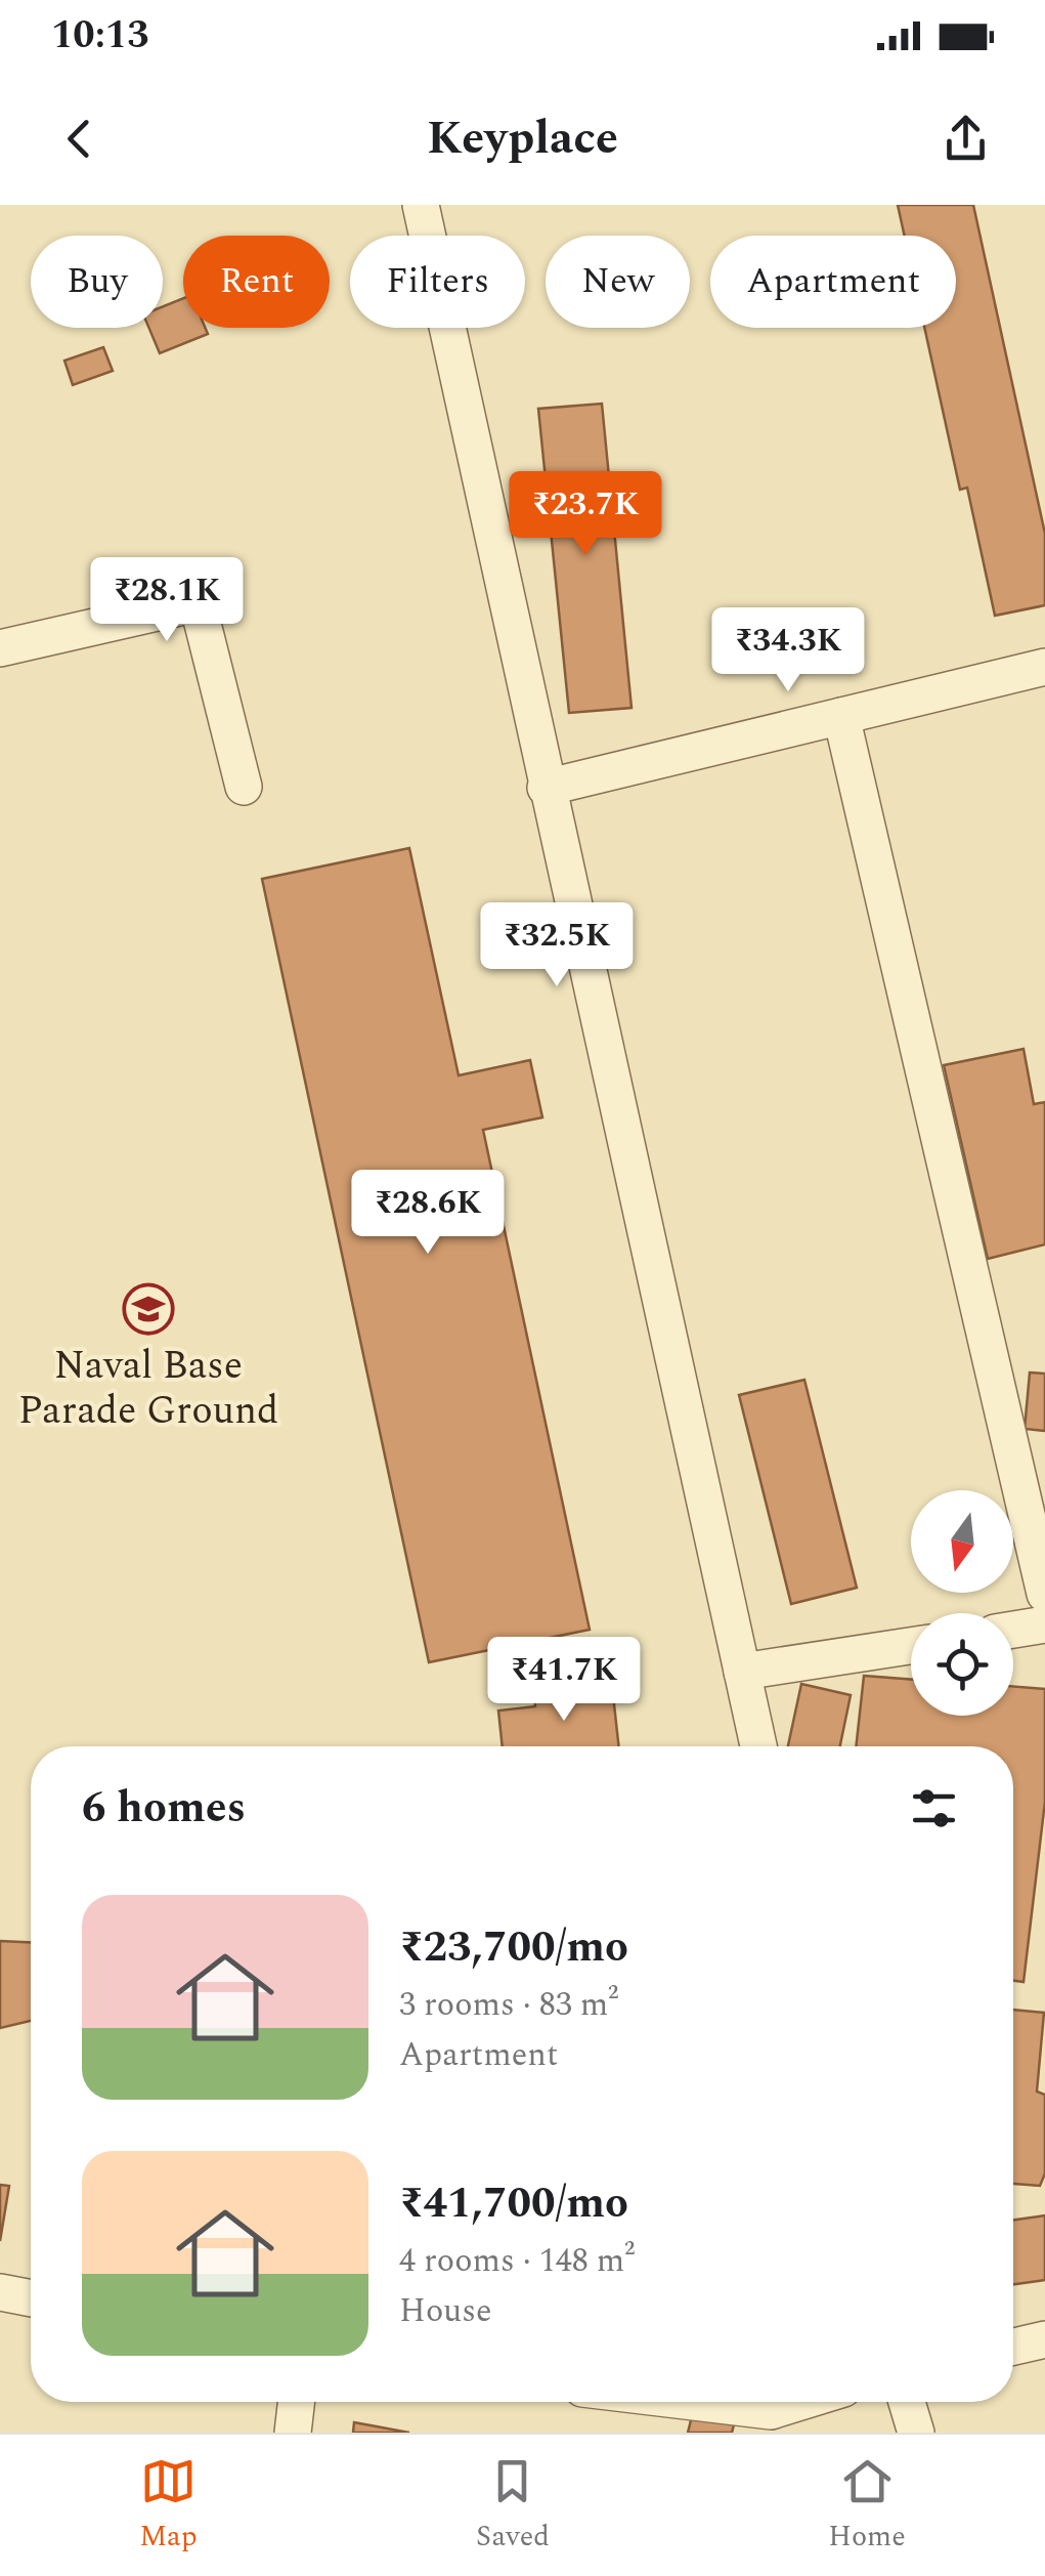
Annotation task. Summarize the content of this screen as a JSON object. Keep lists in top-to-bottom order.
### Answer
{
  "places": {
    "school or university": ["Naval Base Parade Ground"]
  },
  "north": "bottom",
  "page": {
    "status": "10:13",
    "header": "Keyplace",
    "chip": [
      "Buy",
      "Rent",
      "Filters",
      "New",
      "Apartment"
    ],
    "price": [
      "₹23.7K",
      "₹28.1K",
      "₹34.3K",
      "₹32.5K",
      "₹28.6K",
      "₹41.7K"
    ],
    "heading": "6 homes",
    "list": [
      {
        "name": "₹23,700/mo",
        "note": "3 rooms · 83 m² · Apartment"
      },
      {
        "name": "₹41,700/mo",
        "note": "4 rooms · 148 m² · House"
      }
    ],
    "tabs": ["Map", "Saved", "Home"]
  }
}
